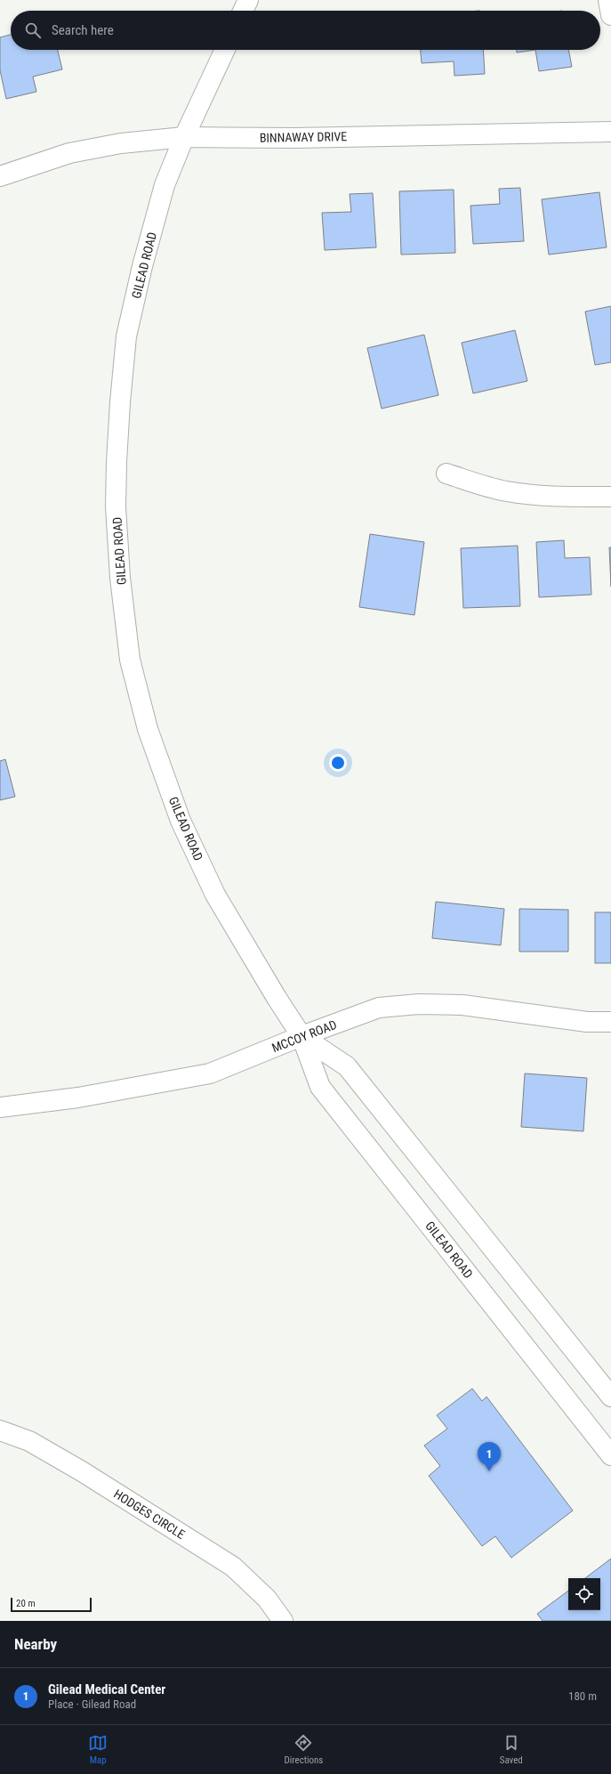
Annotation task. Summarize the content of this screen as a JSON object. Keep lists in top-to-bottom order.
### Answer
{
  "streets": {
    "main road": [
      "BINNAWAY DRIVE",
      "GILEAD ROAD",
      "MCCOY ROAD",
      "HODGES CIRCLE"
    ]
  },
  "crossings": [
    ["BINNAWAY DRIVE", "GILEAD ROAD"],
    ["GILEAD ROAD", "MCCOY ROAD"]
  ],
  "scale_bar": "20 m",
  "page": {
    "search": "Search here",
    "pins": "1",
    "scale": "20 m",
    "heading": "Nearby",
    "list": [
      {
        "mark": "1",
        "name": "Gilead Medical Center",
        "note": "Place · Gilead Road",
        "value": "180 m"
      }
    ],
    "nav": ["Map", "Directions", "Saved"]
  }
}
